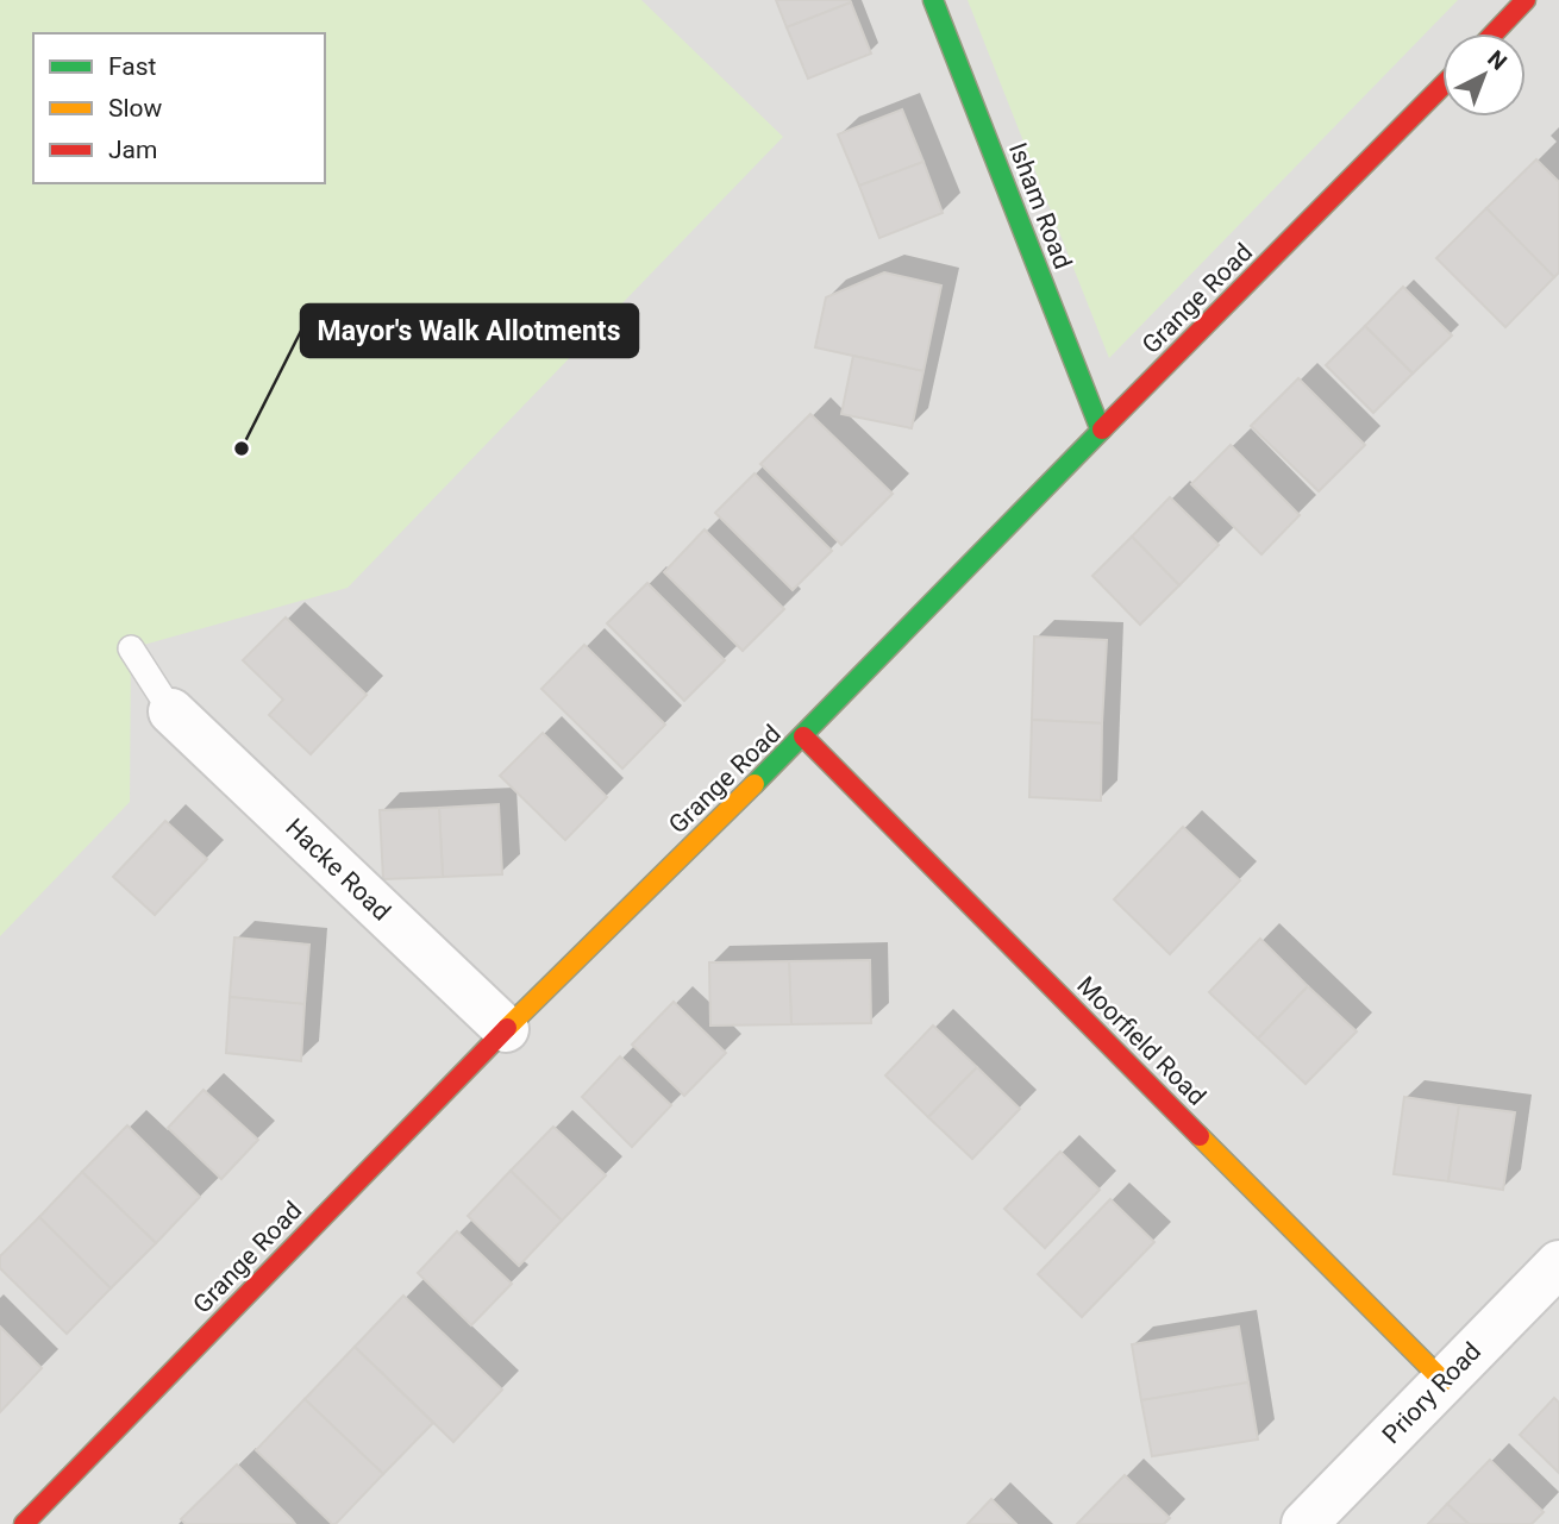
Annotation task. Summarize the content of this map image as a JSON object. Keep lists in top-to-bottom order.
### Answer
{
  "streets": {
    "street": [
      "Isham Road",
      "Grange Road",
      "Hacke Road",
      "Moorfield Road",
      "Priory Road"
    ]
  },
  "crossings": [
    ["Isham Road", "Grange Road"],
    ["Grange Road", "Hacke Road"],
    ["Grange Road", "Moorfield Road"],
    ["Moorfield Road", "Priory Road"]
  ],
  "places": ["Mayor's Walk Allotments"],
  "legend": ["Fast", "Slow", "Jam"],
  "north": "top right"
}
